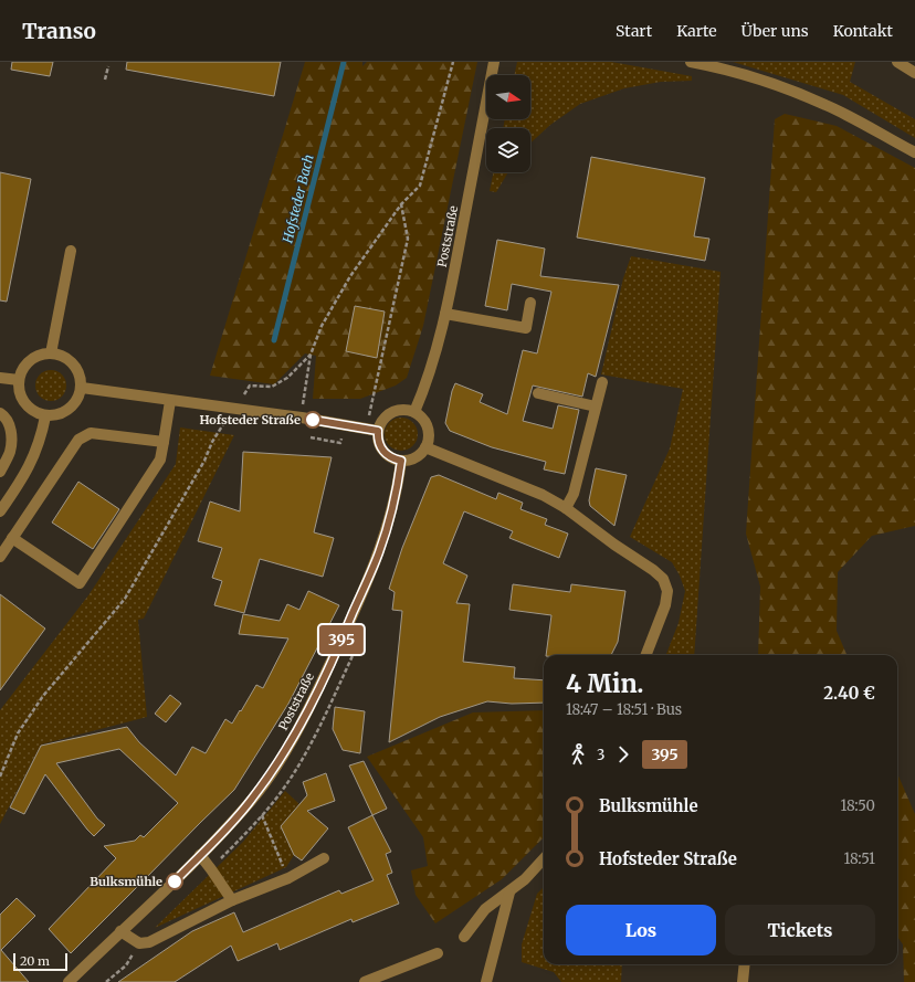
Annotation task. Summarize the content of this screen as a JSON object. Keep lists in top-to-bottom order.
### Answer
{
  "streets": {
    "street": ["Poststraße"]
  },
  "water": ["Hofsteder Bach"],
  "places": ["Hofsteder Straße", "Bulksmühle"],
  "lines": ["bus line 395"],
  "scale_bar": "20 m",
  "north": "right",
  "page": {
    "header": "Transo",
    "nav": [
      "Start",
      "Karte",
      "Über uns",
      "Kontakt"
    ],
    "on_map": "395",
    "heading": ["4 Min.", "18:47 – 18:51 · Bus", "2.40 €"],
    "legs": ["3", "395"],
    "list": [
      {
        "name": "Bulksmühle",
        "value": "18:50"
      },
      {
        "name": "Hofsteder Straße",
        "value": "18:51"
      }
    ],
    "buttons": ["Los", "Tickets"],
    "scale": "20 m"
  }
}
